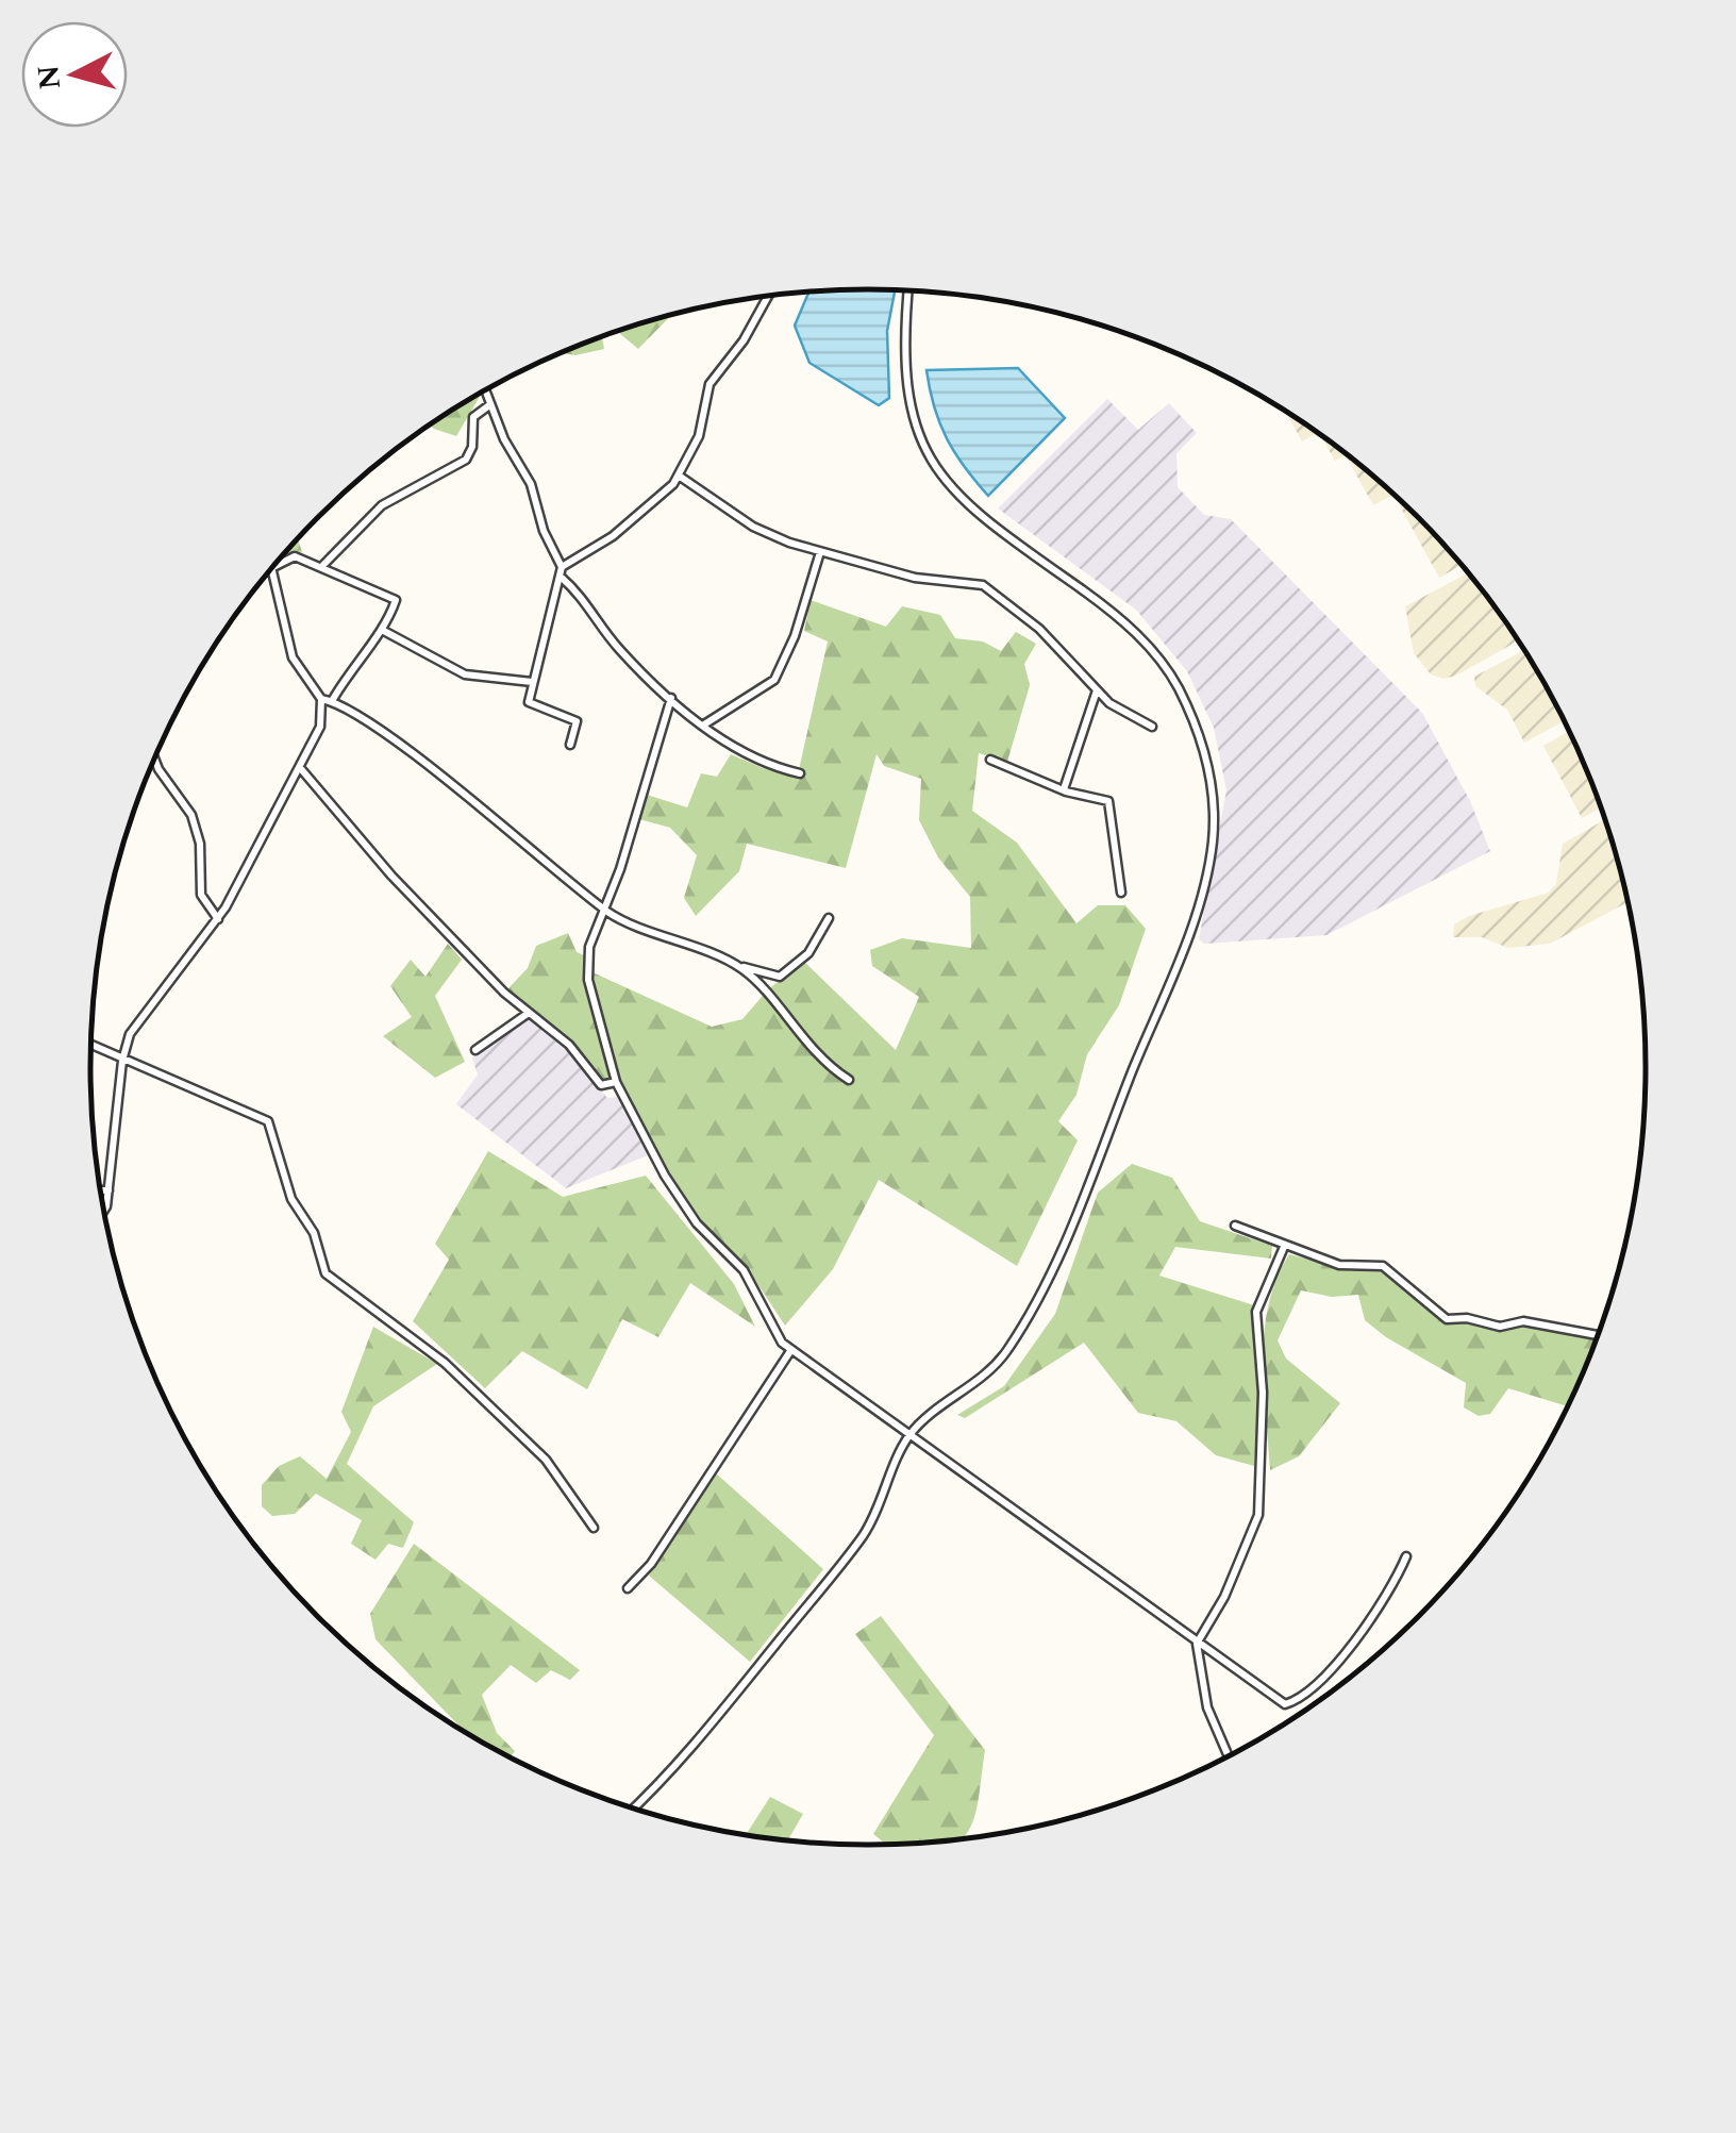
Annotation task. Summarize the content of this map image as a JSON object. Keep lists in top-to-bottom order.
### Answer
{
  "north": "left"
}
